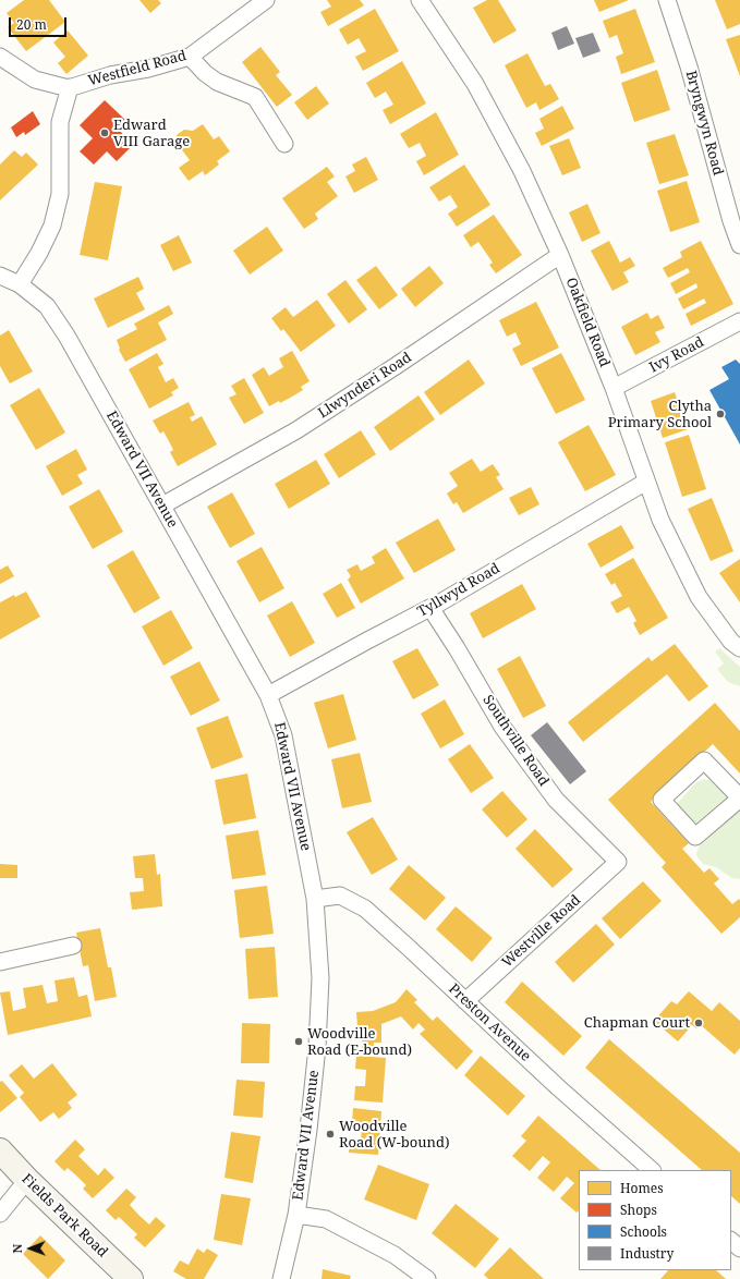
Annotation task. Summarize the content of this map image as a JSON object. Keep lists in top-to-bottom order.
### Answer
{
  "streets": {
    "main road": ["Fields Park Road"],
    "street": [
      "Westfield Road",
      "Bryngwyn Road",
      "Oakfield Road",
      "Ivy Road",
      "Llwynderi Road",
      "Edward VII Avenue",
      "Tyllwyd Road",
      "Southville Road",
      "Westville Road",
      "Preston Avenue"
    ]
  },
  "crossings": [
    ["Oakfield Road", "Ivy Road"],
    ["Oakfield Road", "Llwynderi Road"],
    ["Oakfield Road", "Tyllwyd Road"],
    ["Llwynderi Road", "Edward VII Avenue"],
    ["Edward VII Avenue", "Tyllwyd Road"],
    ["Edward VII Avenue", "Preston Avenue"],
    ["Tyllwyd Road", "Southville Road"],
    ["Southville Road", "Westville Road"],
    ["Westville Road", "Preston Avenue"]
  ],
  "places": [
    "Edward VIII Garage",
    "Clytha Primary School",
    "Chapman Court",
    "Woodville Road (E-bound)",
    "Woodville Road (W-bound)"
  ],
  "legend": [
    "Homes",
    "Shops",
    "Schools",
    "Industry"
  ],
  "scale_bar": "20 m",
  "north": "left"
}
